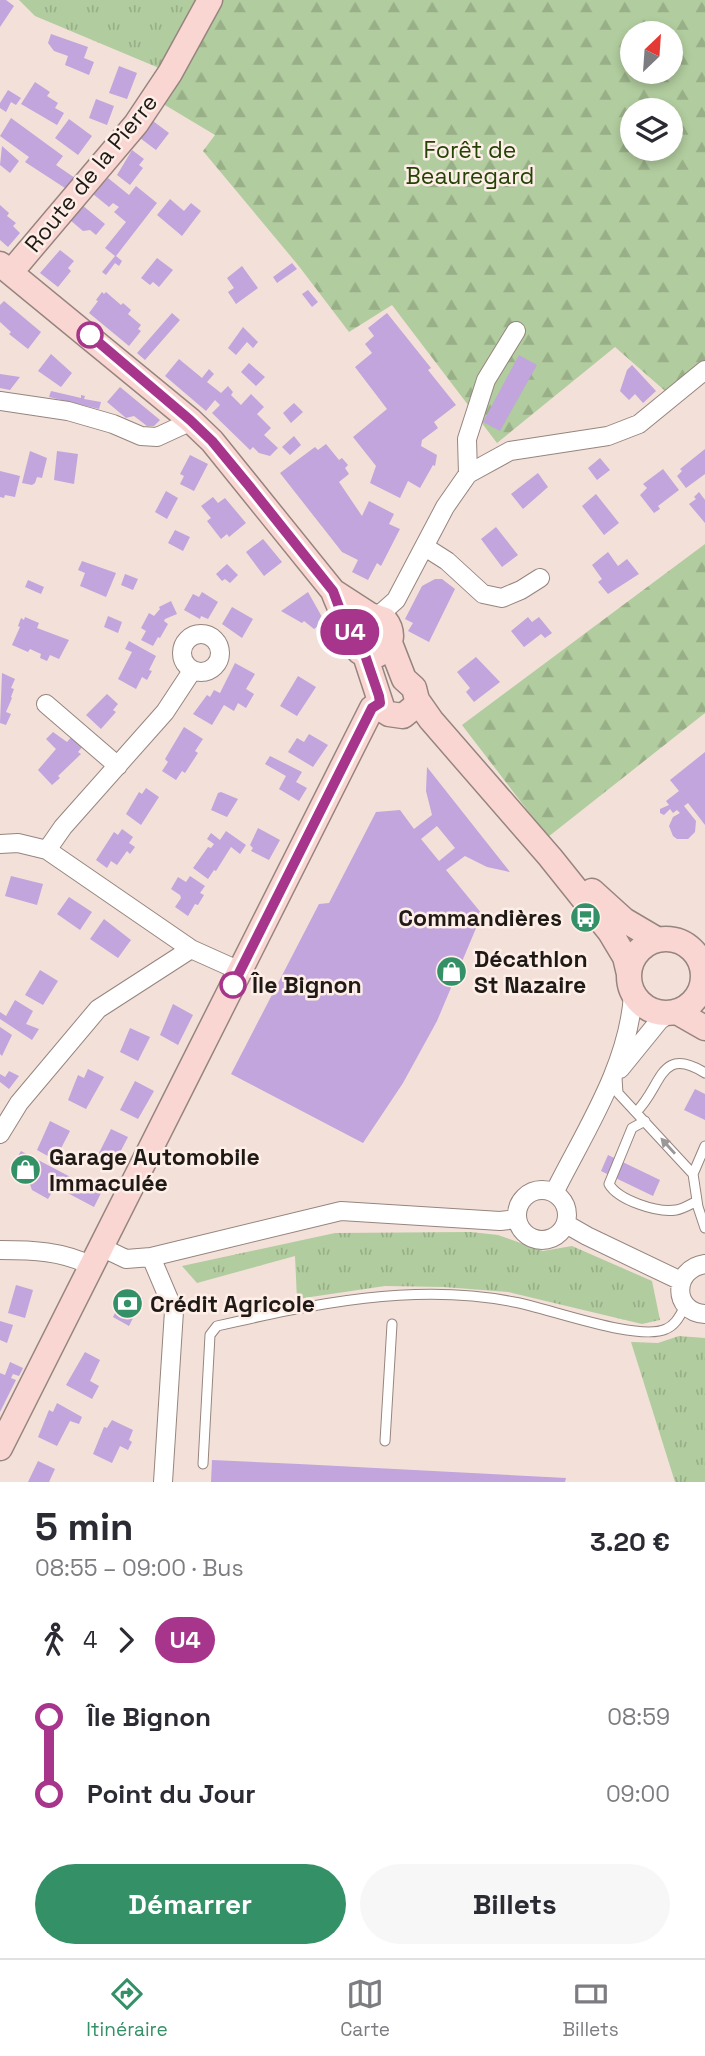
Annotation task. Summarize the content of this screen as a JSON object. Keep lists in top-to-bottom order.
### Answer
{
  "streets": {
    "main road": ["Route de la Pierre"]
  },
  "parks": ["Forêt de Beauregard"],
  "places": {
    "bus stop": ["Commandières"],
    "shop": ["Décathlon St Nazaire", "Garage Automobile Immaculée"],
    "other": ["Île Bignon"],
    "bank": ["Crédit Agricole"]
  },
  "lines": ["bus line U4"],
  "north": "top right",
  "page": {
    "on_map": "U4",
    "heading": ["5 min", "08:55 – 09:00 · Bus", "3.20 €"],
    "legs": ["4", "U4"],
    "list": [
      {
        "name": "Île Bignon",
        "value": "08:59"
      },
      {
        "name": "Point du Jour",
        "value": "09:00"
      }
    ],
    "buttons": ["Démarrer", "Billets"],
    "tabs": ["Itinéraire", "Carte", "Billets"]
  }
}
